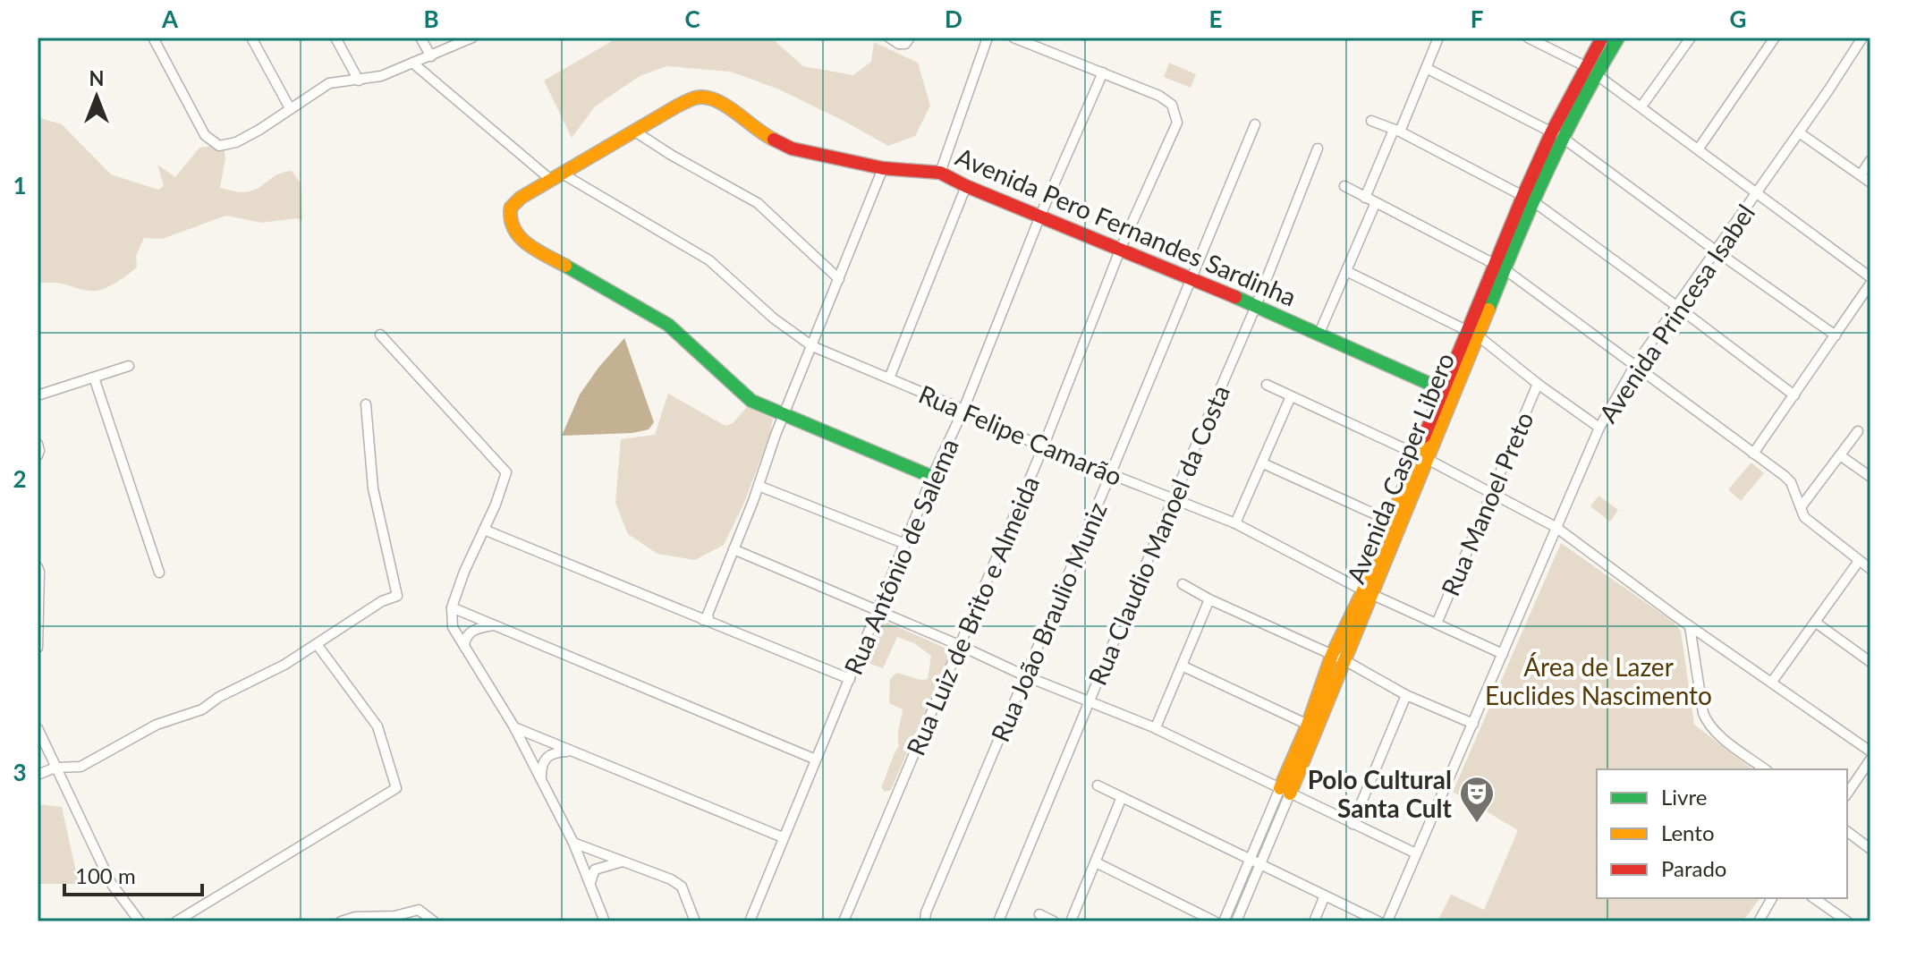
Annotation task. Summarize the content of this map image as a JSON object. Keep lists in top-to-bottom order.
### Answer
{
  "streets": {
    "street": [
      "Avenida Pero Fernandes Sardinha",
      "Avenida Princesa Isabel",
      "Rua Felipe Camarão",
      "Avenida Casper Libero",
      "Rua Manoel Preto",
      "Rua Claudio Manoel da Costa",
      "Rua Antônio de Salema",
      "Rua Luiz de Brito e Almeida",
      "Rua João Braulio Muniz"
    ]
  },
  "crossings": [
    ["Avenida Pero Fernandes Sardinha", "Avenida Casper Libero"],
    ["Avenida Pero Fernandes Sardinha", "Rua Claudio Manoel da Costa"],
    ["Avenida Pero Fernandes Sardinha", "Rua Antônio de Salema"],
    ["Avenida Pero Fernandes Sardinha", "Rua Luiz de Brito e Almeida"],
    ["Avenida Pero Fernandes Sardinha", "Rua João Braulio Muniz"],
    ["Avenida Princesa Isabel", "Rua Felipe Camarão"],
    ["Rua Felipe Camarão", "Avenida Casper Libero"],
    ["Rua Felipe Camarão", "Rua Manoel Preto"],
    ["Rua Felipe Camarão", "Rua Claudio Manoel da Costa"],
    ["Rua Felipe Camarão", "Rua Antônio de Salema"],
    ["Rua Felipe Camarão", "Rua Luiz de Brito e Almeida"],
    ["Rua Felipe Camarão", "Rua João Braulio Muniz"],
    ["Rua Antônio de Salema", "Rua Luiz de Brito e Almeida"]
  ],
  "parks": ["Área de Lazer Euclides Nascimento"],
  "places": {
    "theatre": ["Polo Cultural Santa Cult"]
  },
  "legend": ["Livre", "Lento", "Parado"],
  "scale_bar": "100 m",
  "north": "top",
  "grid": {
    "columns": [
      "A",
      "B",
      "C",
      "D",
      "E",
      "F",
      "G"
    ],
    "rows": ["1", "2", "3"]
  }
}
